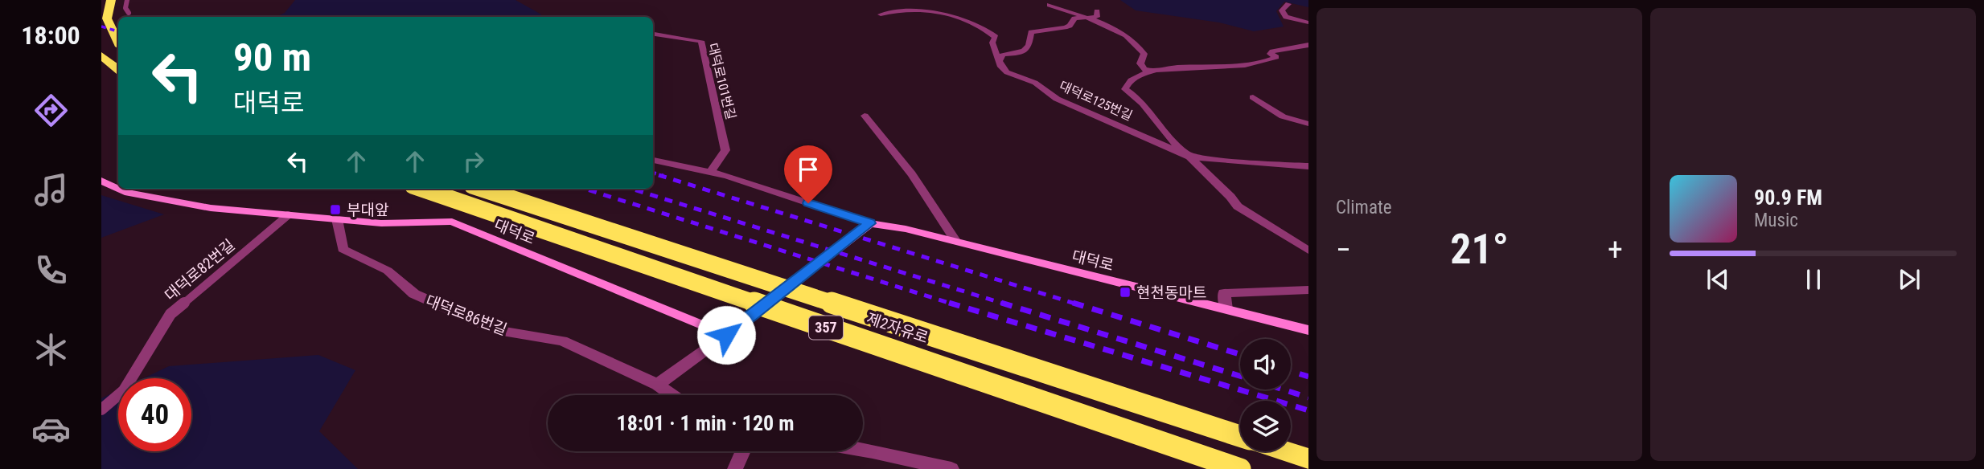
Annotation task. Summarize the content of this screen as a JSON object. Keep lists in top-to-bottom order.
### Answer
{
  "streets": {
    "highway": ["357", "제2자유로"],
    "street": [
      "대덕로101번길",
      "대덕로125번길",
      "대덕로",
      "대덕로86번길"
    ],
    "lane": ["대덕로82번길"]
  },
  "crossings": [
    ["대덕로101번길", "대덕로"],
    ["대덕로", "대덕로82번길"],
    ["대덕로", "대덕로86번길"]
  ],
  "places": {
    "transit": ["부대앞", "현천동마트"]
  },
  "page": {
    "tabs": "18:00",
    "tile": "Climate",
    "turn": ["90 m", "대덕로"],
    "song": ["90.9 FM", "Music"],
    "heat": ["−", "21°", "+"],
    "limit": "40",
    "trip": "18:01 · 1 min · 120 m"
  }
}
